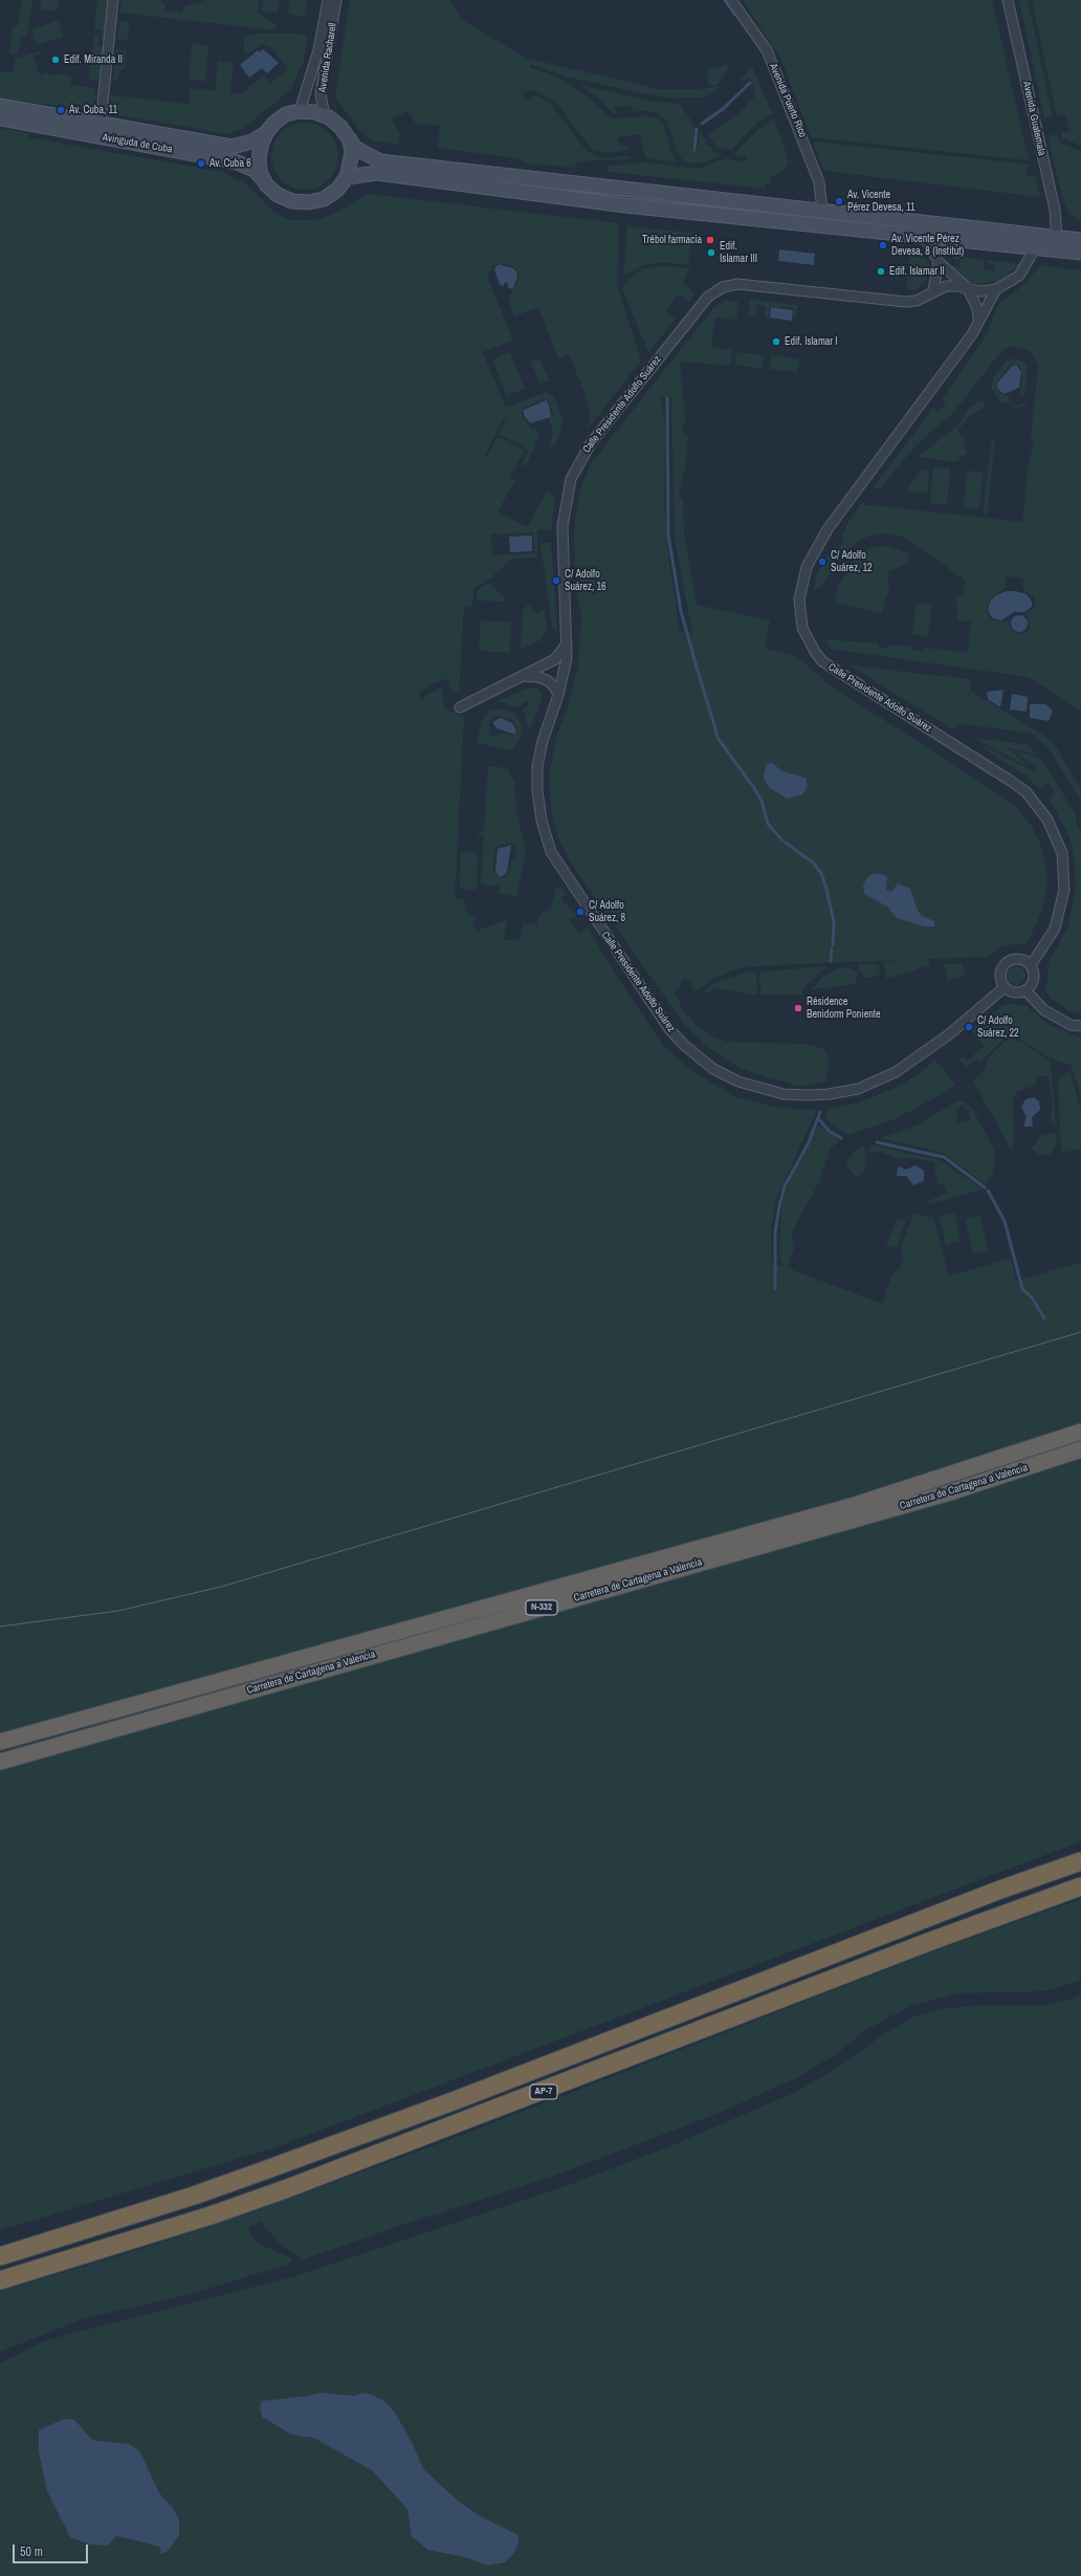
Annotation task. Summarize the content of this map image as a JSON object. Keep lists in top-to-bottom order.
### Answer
{
  "streets": {
    "highway": ["Carretera de Cartagena a Valencia", "N-332", "AP-7"],
    "main road": ["Avinguda de Cuba"],
    "street": [
      "Avenida Racharell",
      "Avenida Puerto Rico",
      "Avenida Guatemala",
      "Calle Presidente Adolfo Suárez"
    ]
  },
  "crossings": [
    ["Avenida Racharell", "Avinguda de Cuba"]
  ],
  "places": [
    "Edif. Miranda II",
    "Av. Cuba, 11",
    "Av. Cuba 6",
    "Av. Vicente Pérez Devesa, 11",
    "Trébol farmacia",
    "Av. Vicente Pérez Devesa, 8 (Institut)",
    "Edif. Islamar III",
    "Edif. Islamar II",
    "Edif. Islamar I",
    "C/ Adolfo Suárez, 12",
    "C/ Adolfo Suárez, 16",
    "C/ Adolfo Suárez, 8",
    "Résidence Benidorm Poniente",
    "C/ Adolfo Suárez, 22"
  ],
  "scale_bar": "50 m"
}
